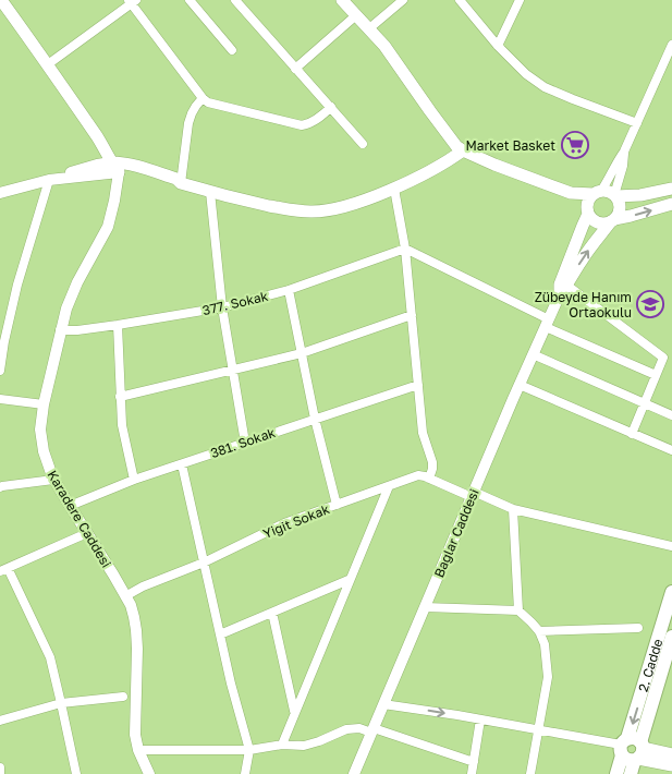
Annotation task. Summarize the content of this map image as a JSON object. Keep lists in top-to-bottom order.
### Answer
{
  "streets": {
    "main road": ["2. Cadde"],
    "street": [
      "377. Sokak",
      "381. Sokak",
      "Karadere Caddesi",
      "Yiğit Sokak",
      "Bağlar Caddesi"
    ]
  },
  "crossings": [
    ["377. Sokak", "Karadere Caddesi"],
    ["381. Sokak", "Karadere Caddesi"],
    ["Karadere Caddesi", "Yiğit Sokak"],
    ["Yiğit Sokak", "Bağlar Caddesi"]
  ],
  "places": {
    "supermarket": ["Market Basket"],
    "school or university": ["Zübeyde Hanım Ortaokulu"]
  }
}
